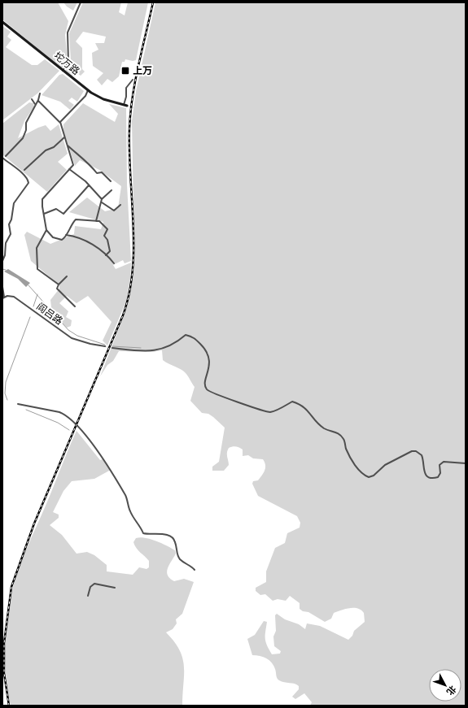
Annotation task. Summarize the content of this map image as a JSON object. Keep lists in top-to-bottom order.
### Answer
{
  "streets": {
    "main road": ["坨万路"],
    "street": ["阎吕路"]
  },
  "places": {
    "transit": ["上万"]
  },
  "north": "bottom right"
}
